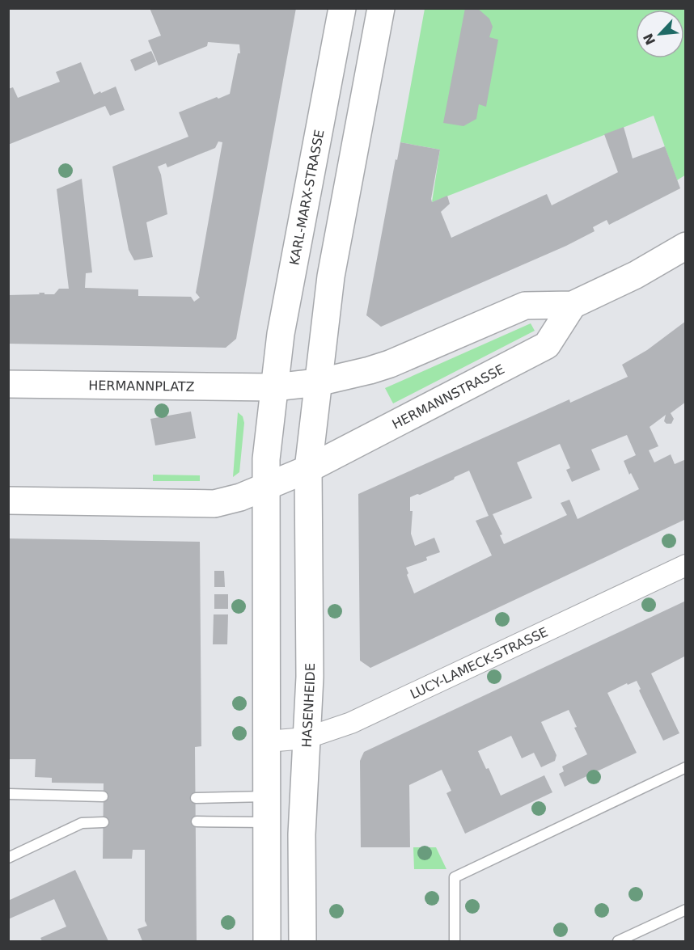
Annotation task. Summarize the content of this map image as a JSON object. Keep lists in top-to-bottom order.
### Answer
{
  "streets": {
    "main road": [
      "KARL-MARX-STRASSE",
      "HERMANNPLATZ",
      "HERMANNSTRASSE",
      "HASENHEIDE"
    ],
    "street": ["LUCY-LAMECK-STRASSE"]
  },
  "crossings": [
    ["KARL-MARX-STRASSE", "HERMANNPLATZ"],
    ["HERMANNSTRASSE", "HASENHEIDE"],
    ["LUCY-LAMECK-STRASSE", "HASENHEIDE"]
  ],
  "north": "bottom left"
}
